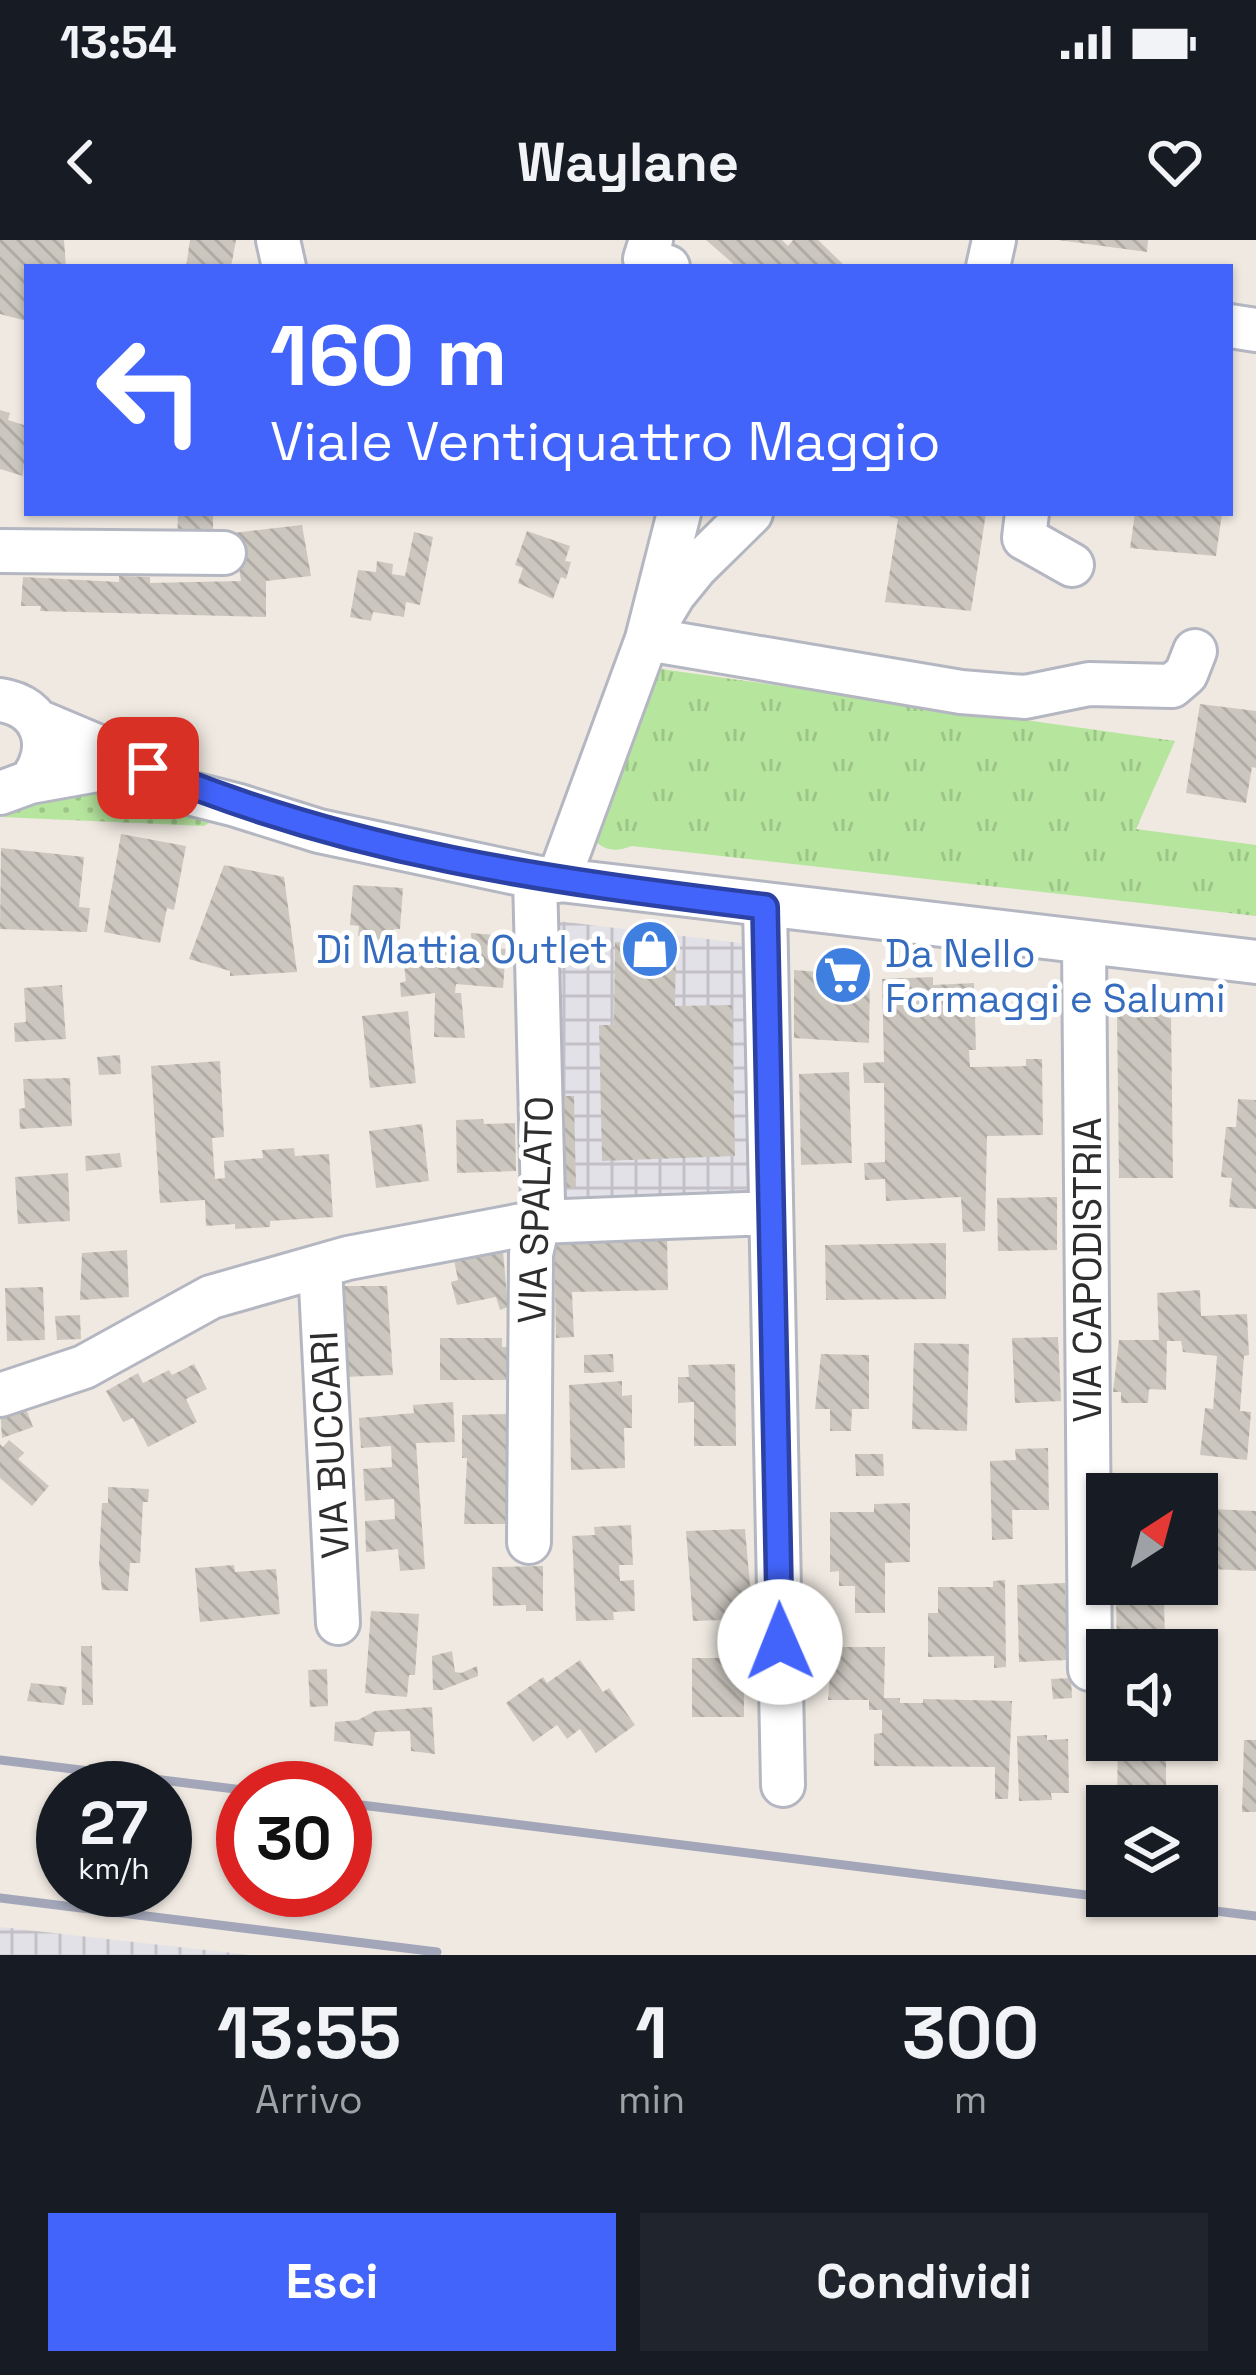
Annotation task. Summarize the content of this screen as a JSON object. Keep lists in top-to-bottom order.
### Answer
{
  "streets": {
    "street": ["VIA SPALATO", "VIA CAPODISTRIA", "VIA BUCCARI"]
  },
  "crossings": [
    ["VIA SPALATO", "VIA BUCCARI"]
  ],
  "places": {
    "shop": ["Di Mattia Outlet"],
    "supermarket": ["Da Nello Formaggi e Salumi"]
  },
  "north": "top right",
  "page": {
    "status": "13:54",
    "header": "Waylane",
    "turn": ["160 m", "Viale Ventiquattro Maggio"],
    "speed": "27 km/h",
    "limit": "30",
    "eta": [
      "13:55",
      "Arrivo",
      "1",
      "min",
      "300",
      "m"
    ],
    "buttons": ["Esci", "Condividi"]
  }
}
